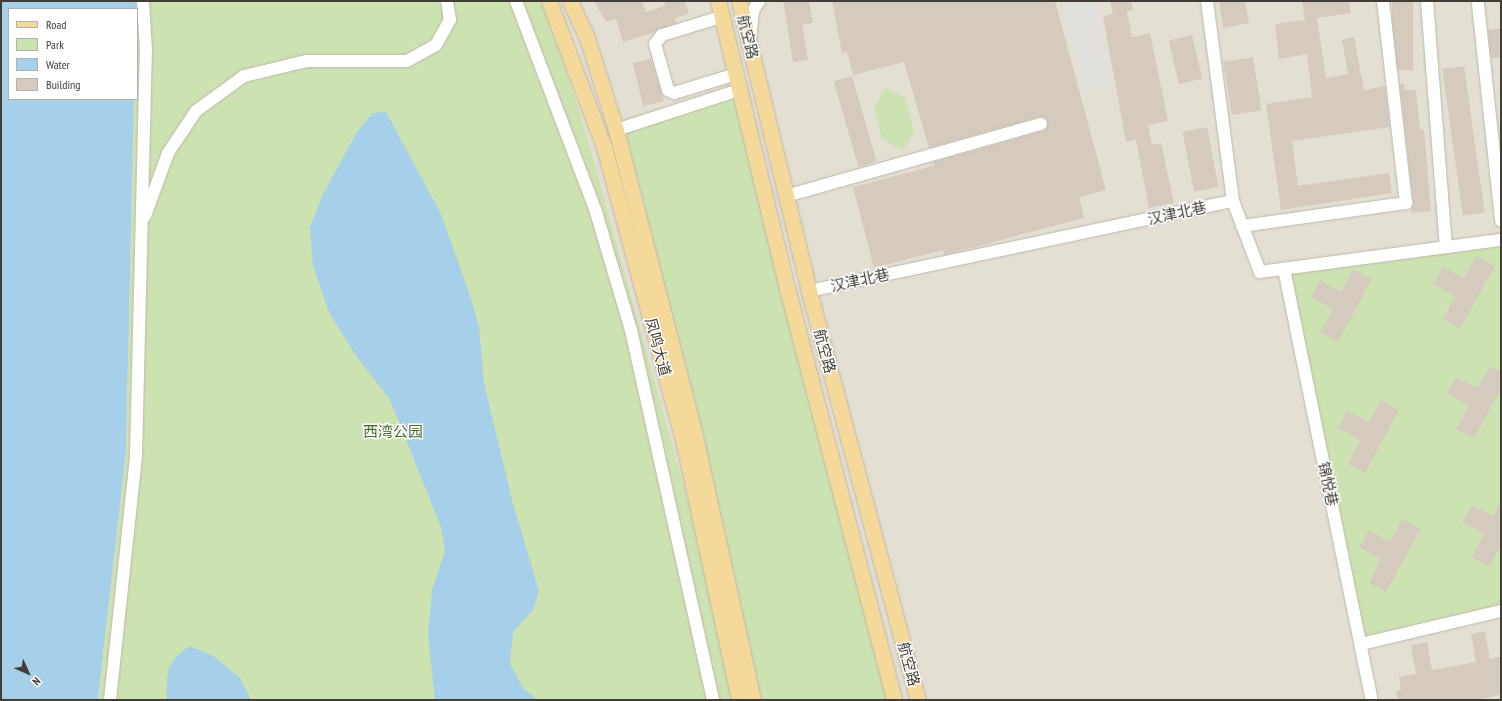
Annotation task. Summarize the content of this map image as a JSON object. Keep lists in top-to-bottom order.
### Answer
{
  "streets": {
    "main road": ["航空路", "凤鸣大道"],
    "street": ["汉津北巷", "锦悦巷"]
  },
  "crossings": [
    ["航空路", "汉津北巷"]
  ],
  "parks": ["西湾公园"],
  "legend": [
    "Road",
    "Park",
    "Water",
    "Building"
  ],
  "north": "bottom right"
}
